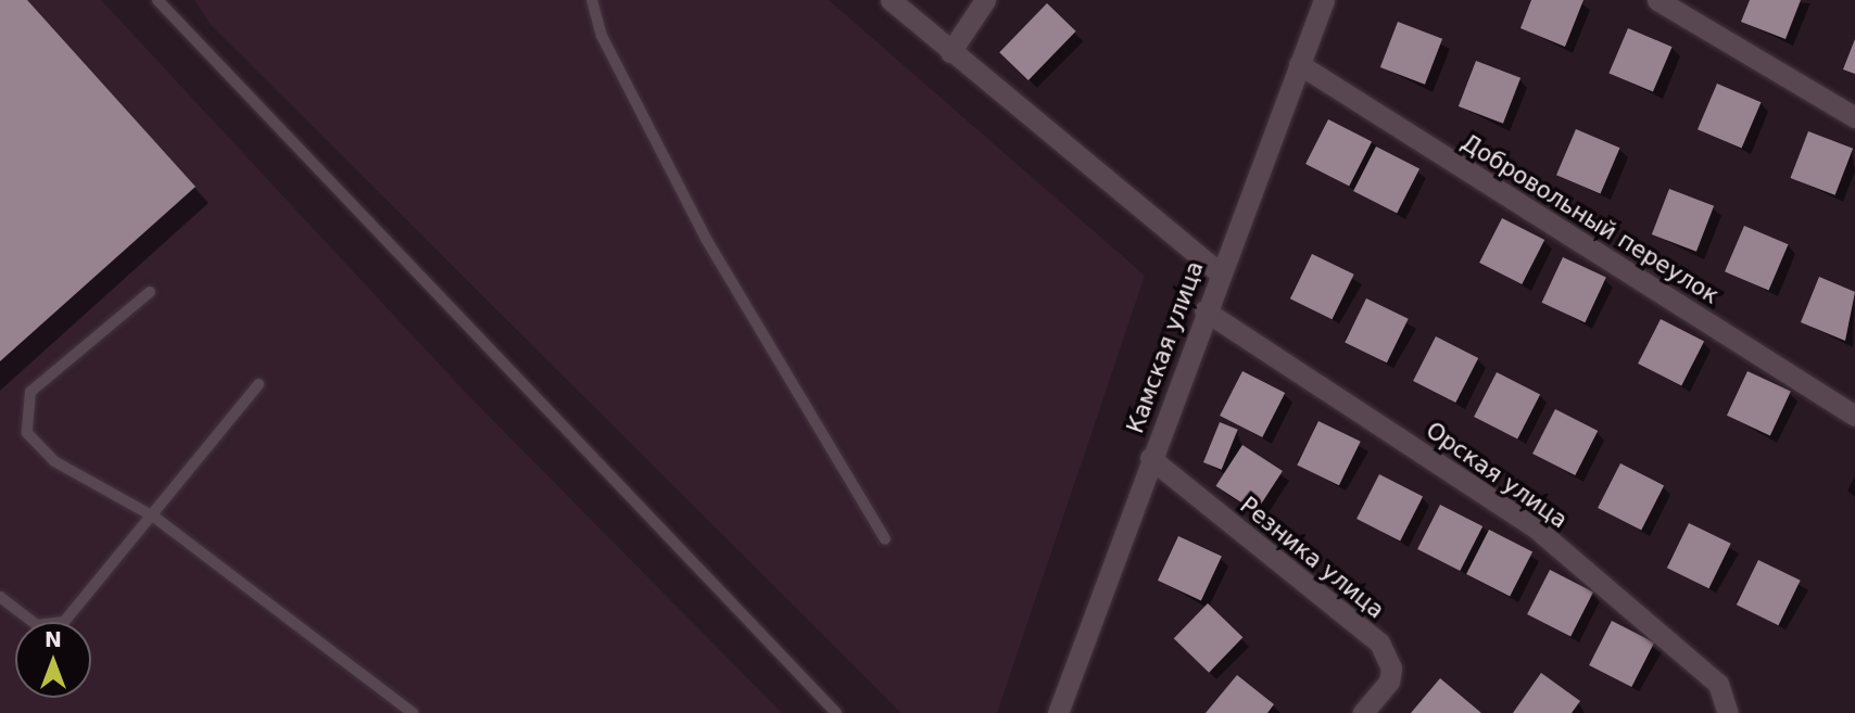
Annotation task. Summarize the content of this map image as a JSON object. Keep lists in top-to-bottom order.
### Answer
{
  "streets": {
    "street": [
      "Добровольный переулок",
      "Камская улица",
      "Орская улица",
      "Резника улица"
    ]
  },
  "crossings": [
    ["Добровольный переулок", "Камская улица"],
    ["Камская улица", "Орская улица"],
    ["Камская улица", "Резника улица"]
  ],
  "north": "top"
}
